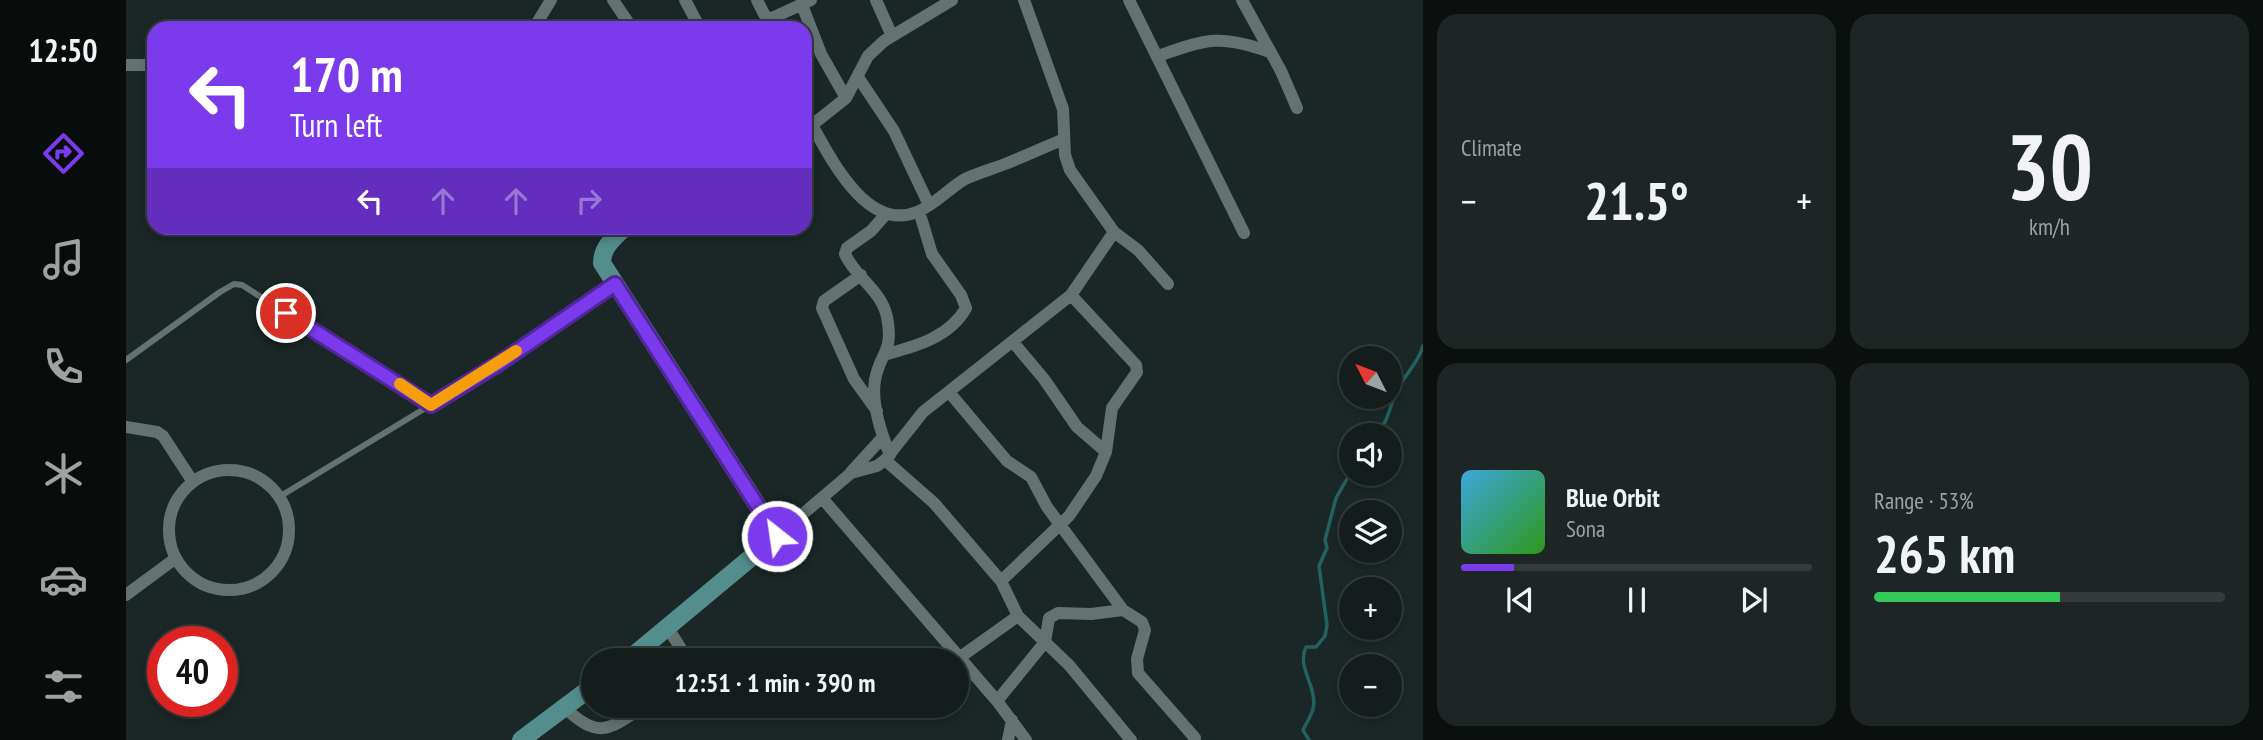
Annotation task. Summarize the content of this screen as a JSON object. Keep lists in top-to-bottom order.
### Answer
{
  "north": "top left",
  "page": {
    "tabs": "12:50",
    "tile": [
      "Climate",
      ["30", "km/h"],
      ["Range · 53%", "265 km"]
    ],
    "turn": ["170 m", "Turn left"],
    "heat": ["−", "21.5°", "+"],
    "map_buttons": ["+", "−"],
    "song": ["Blue Orbit", "Sona"],
    "limit": "40",
    "trip": "12:51 · 1 min · 390 m"
  }
}
